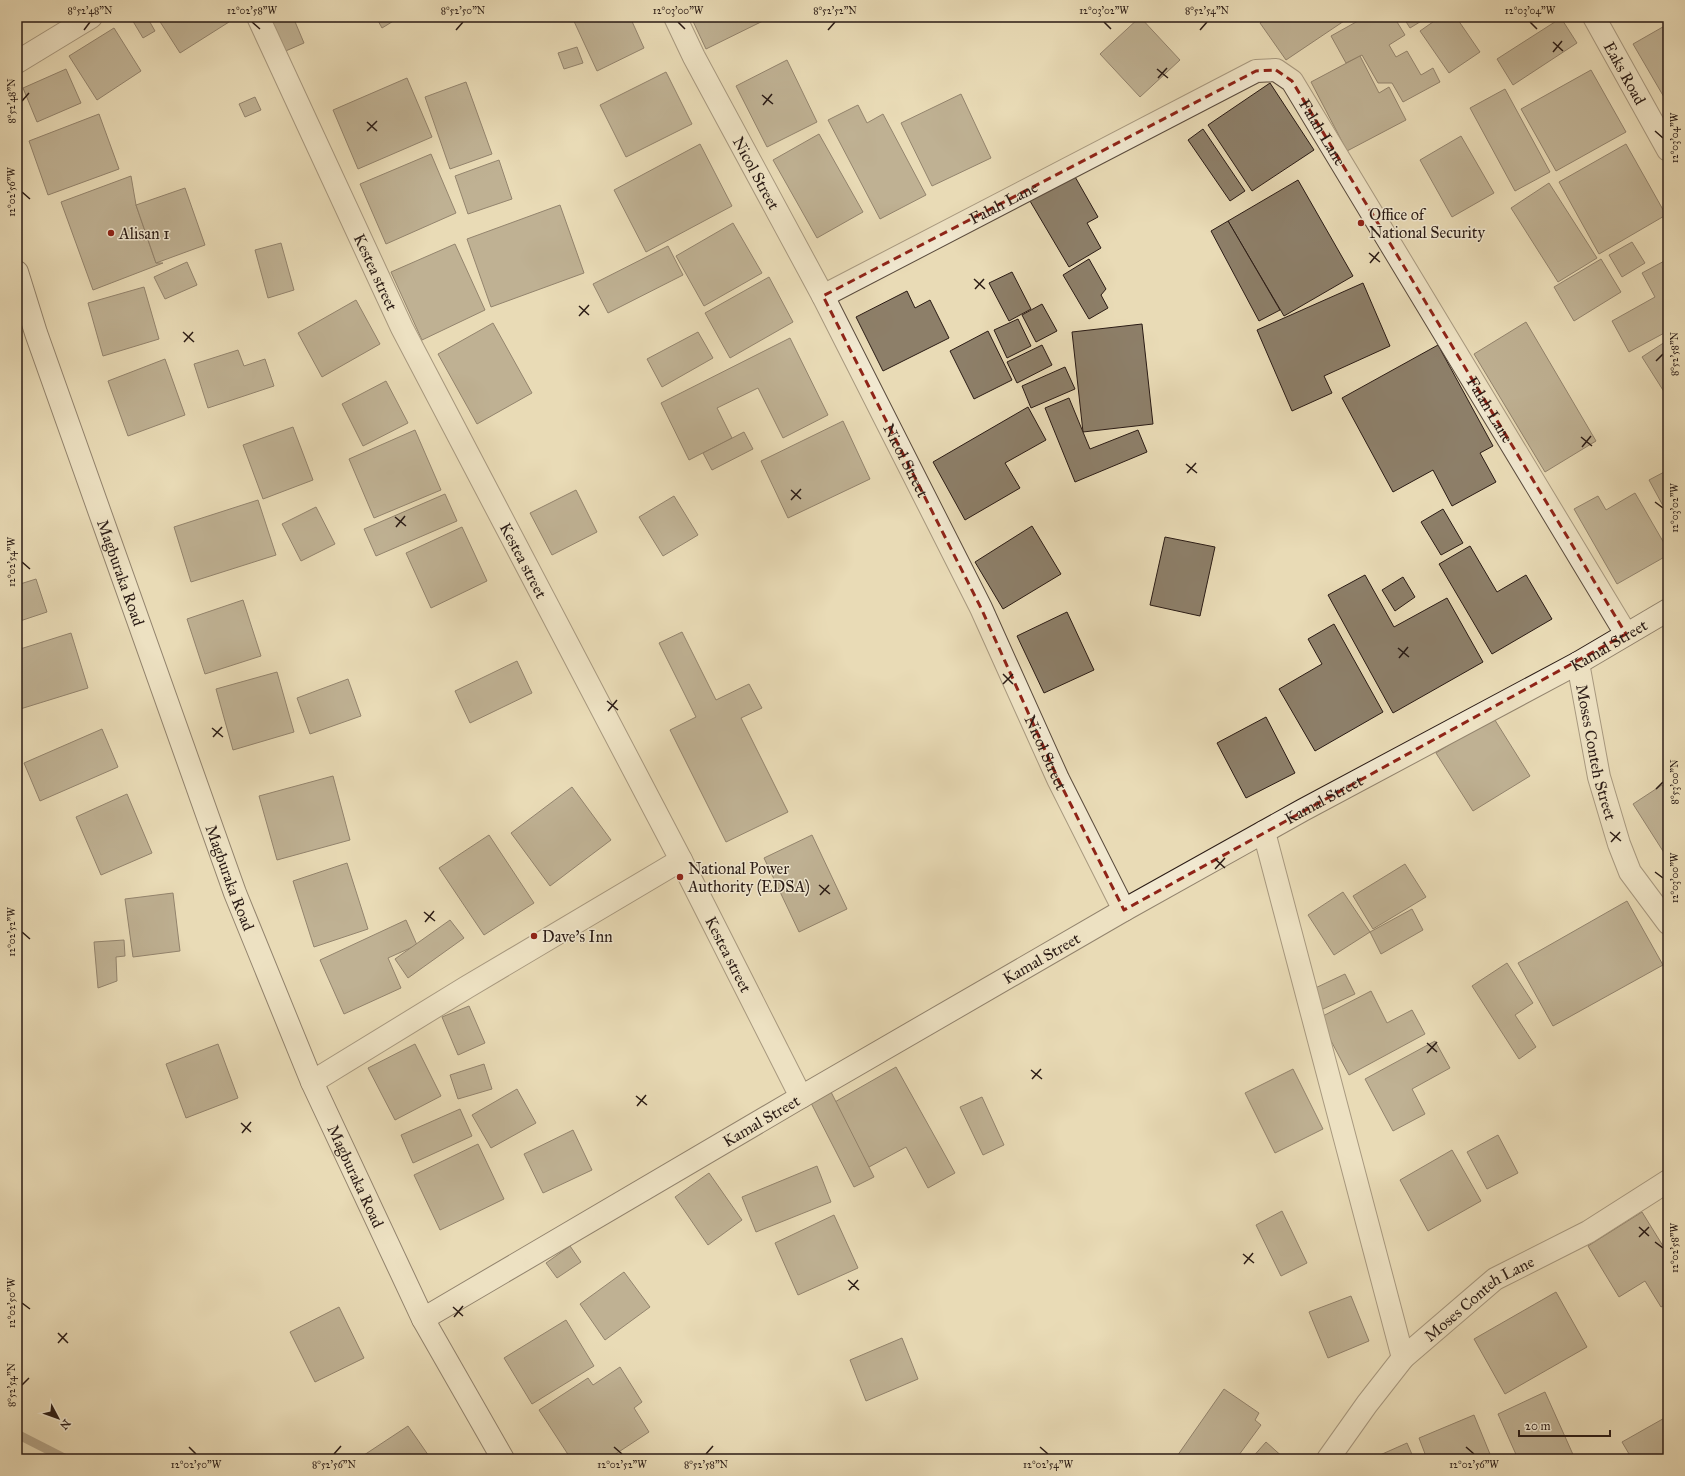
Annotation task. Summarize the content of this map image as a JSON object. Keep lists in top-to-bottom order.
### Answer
{
  "streets": {
    "street": [
      "Eaks Road",
      "Falah Lane",
      "Nicol Street",
      "Kestea street",
      "Magburaka Road",
      "Kamal Street",
      "Moses Conteh Street",
      "Moses Conteh Lane"
    ]
  },
  "crossings": [
    ["Falah Lane", "Nicol Street"],
    ["Falah Lane", "Kamal Street"],
    ["Nicol Street", "Kamal Street"],
    ["Kestea street", "Kamal Street"],
    ["Magburaka Road", "Kamal Street"],
    ["Kamal Street", "Moses Conteh Street"]
  ],
  "places": [
    "Office of National Security",
    "Alisan 1",
    "National Power Authority (EDSA)",
    "Dave's Inn"
  ],
  "scale_bar": "20 m",
  "north": "bottom right",
  "coordinates": [
    "8°52'48\"N",
    "12°02'58\"W",
    "8°52'50\"N",
    "12°03'00\"W",
    "8°52'52\"N",
    "12°03'02\"W",
    "8°52'54\"N",
    "12°03'04\"W",
    "12°02'56\"W",
    "8°52'58\"N",
    "12°02'54\"W",
    "8°53'00\"N",
    "12°02'52\"W",
    "12°02'50\"W",
    "8°52'56\"N"
  ]
}
